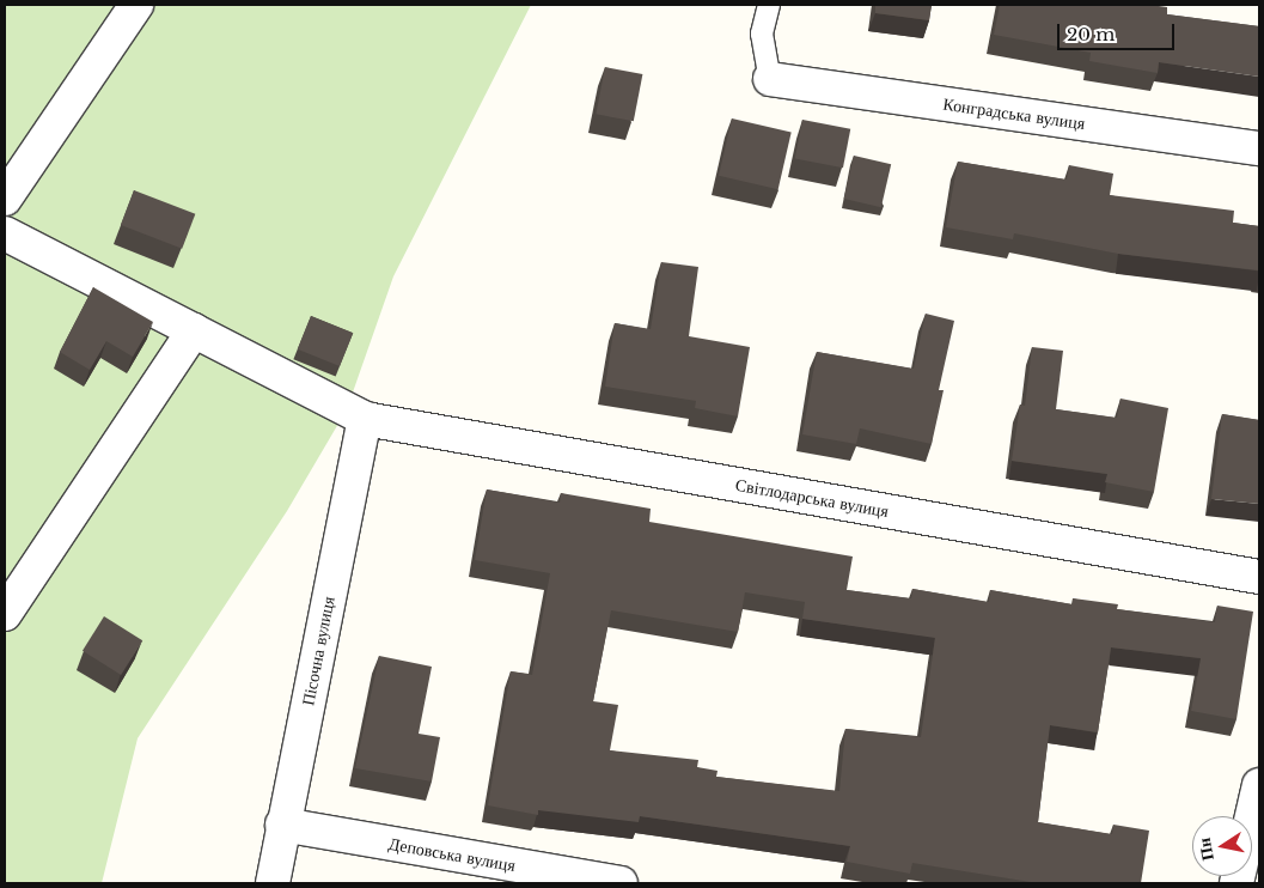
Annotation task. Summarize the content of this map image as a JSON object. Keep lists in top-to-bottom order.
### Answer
{
  "streets": {
    "street": [
      "Конградська вулиця",
      "Світлодарська вулиця",
      "Пісочна вулиця",
      "Деповська вулиця"
    ]
  },
  "crossings": [
    ["Світлодарська вулиця", "Пісочна вулиця"],
    ["Пісочна вулиця", "Деповська вулиця"]
  ],
  "scale_bar": "20 m",
  "north": "left"
}
